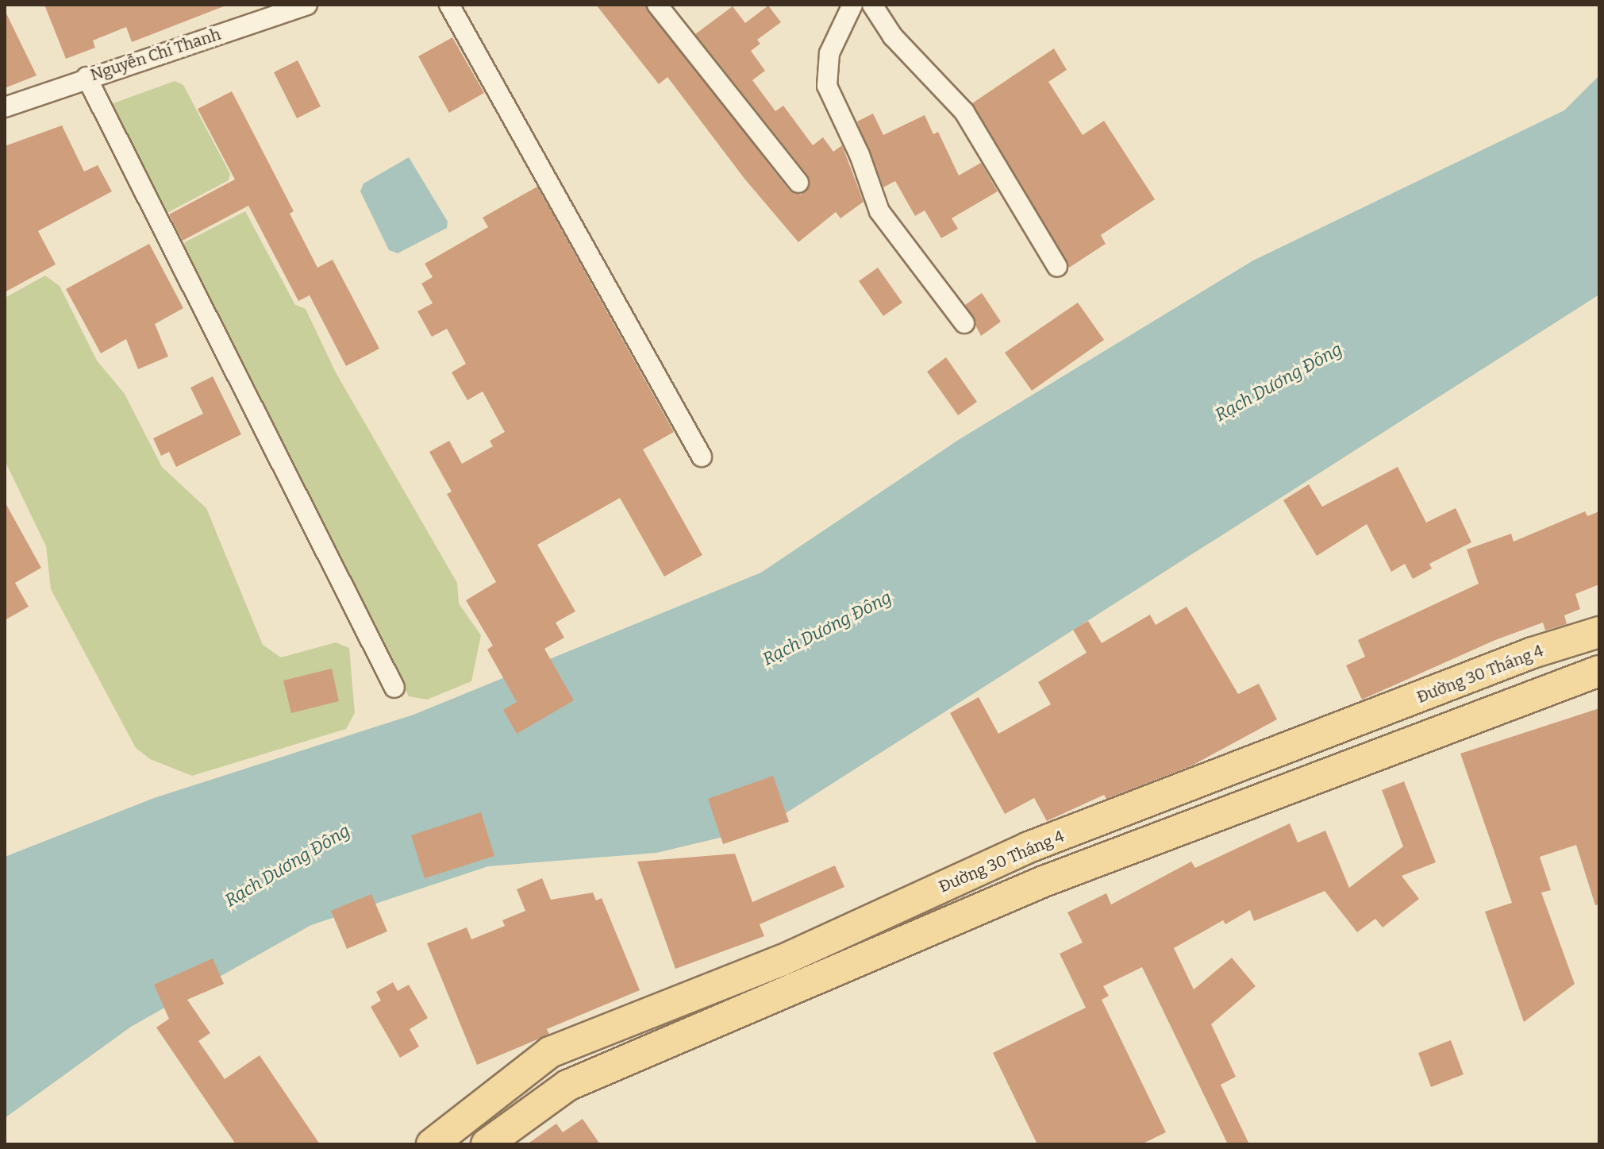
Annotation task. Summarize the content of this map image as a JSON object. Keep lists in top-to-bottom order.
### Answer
{
  "streets": {
    "main road": ["Đường 30 Tháng 4"],
    "street": ["Nguyễn Chí Thanh"]
  },
  "water": ["Rạch Dương Đông"]
}
